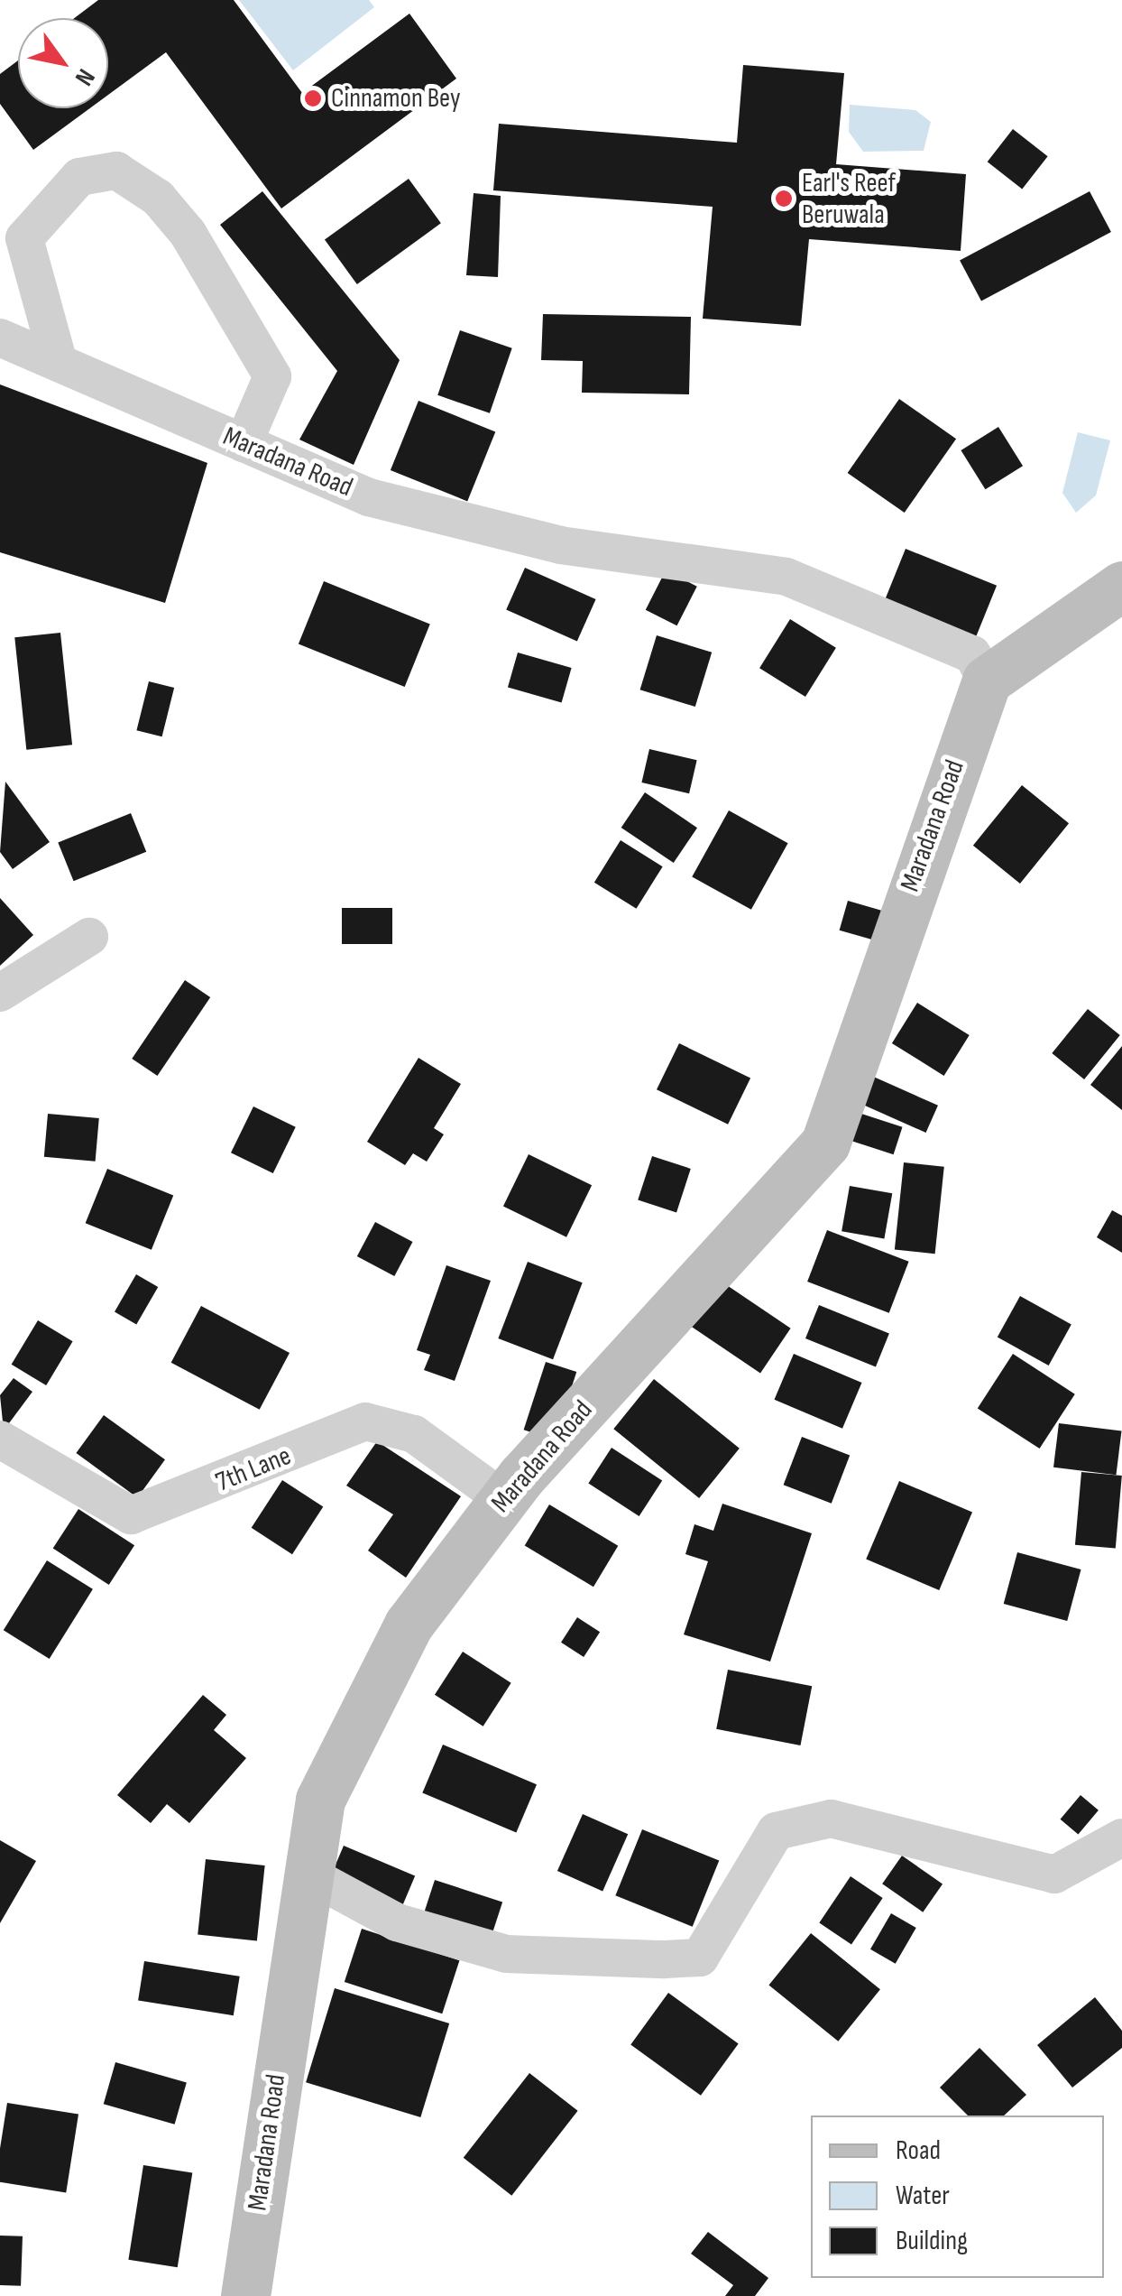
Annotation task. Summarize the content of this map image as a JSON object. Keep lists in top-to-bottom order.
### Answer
{
  "streets": {
    "street": ["Maradana Road", "7th Lane"]
  },
  "crossings": [
    ["Maradana Road", "7th Lane"]
  ],
  "places": ["Cinnamon Bey", "Earl's Reef Beruwala"],
  "legend": ["Road", "Water", "Building"],
  "north": "bottom right"
}
